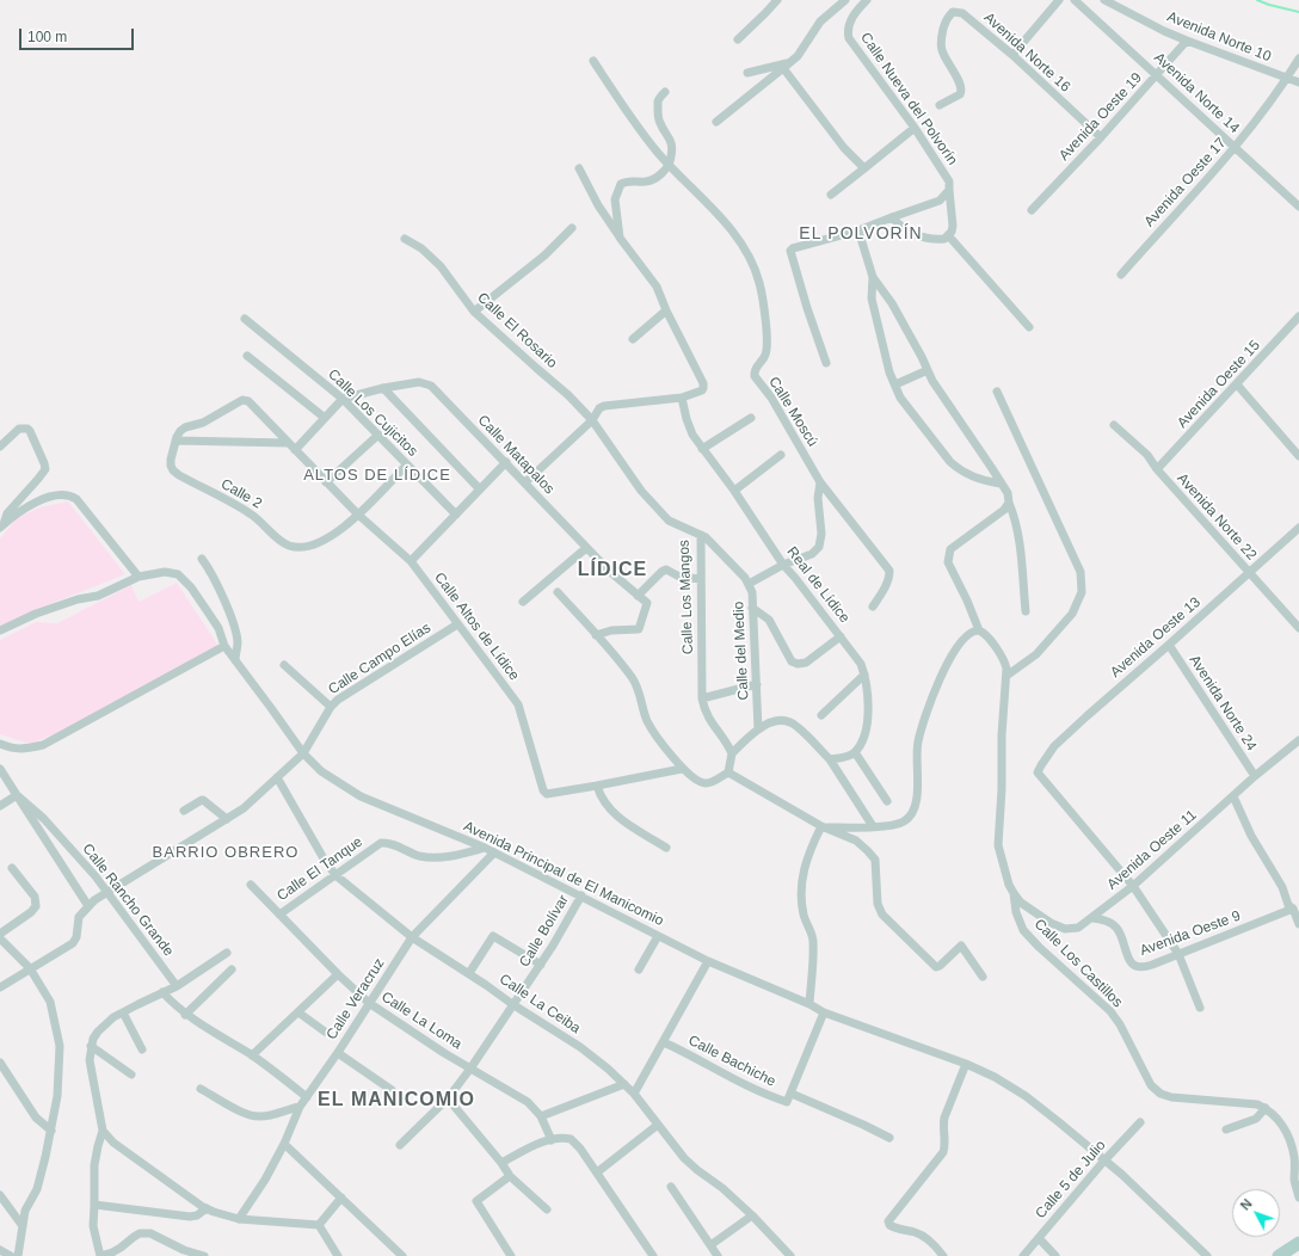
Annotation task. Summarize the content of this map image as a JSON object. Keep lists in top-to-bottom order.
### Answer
{
  "streets": {
    "street": [
      "Avenida Norte 10",
      "Avenida Norte 16",
      "Avenida Norte 14",
      "Calle Nueva del Polvorín",
      "Avenida Oeste 19",
      "Avenida Oeste 17",
      "Calle El Rosario",
      "Avenida Oeste 15",
      "Calle Moscú",
      "Calle Los Cujicitos",
      "Calle Matapalos",
      "Calle 2",
      "Avenida Norte 22",
      "Real de Lídice",
      "Calle Los Mangos",
      "Calle Altos de Lídice",
      "Avenida Oeste 13",
      "Calle del Medio",
      "Calle Campo Elías",
      "Avenida Norte 24",
      "Avenida Oeste 11",
      "Calle El Tanque",
      "Avenida Principal de El Manicomio",
      "Calle Rancho Grande",
      "Calle Bolívar",
      "Avenida Oeste 9",
      "Calle Los Castillos",
      "Calle Veracruz",
      "Calle La Ceiba",
      "Calle La Loma",
      "Calle Bachiche",
      "Calle 5 de Julio"
    ]
  },
  "crossings": [
    ["Avenida Norte 10", "Avenida Oeste 19"],
    ["Avenida Norte 10", "Avenida Oeste 17"],
    ["Avenida Norte 16", "Avenida Oeste 19"],
    ["Avenida Norte 14", "Avenida Oeste 19"],
    ["Avenida Norte 14", "Avenida Oeste 17"],
    ["Calle El Rosario", "Calle Los Mangos"],
    ["Avenida Oeste 15", "Avenida Norte 22"],
    ["Calle Los Cujicitos", "Calle Matapalos"],
    ["Calle Los Cujicitos", "Calle 2"],
    ["Calle Matapalos", "Calle Altos de Lídice"],
    ["Calle 2", "Calle Altos de Lídice"],
    ["Avenida Norte 22", "Avenida Oeste 13"],
    ["Calle Los Mangos", "Calle del Medio"],
    ["Calle Altos de Lídice", "Calle Campo Elías"],
    ["Avenida Oeste 13", "Avenida Norte 24"],
    ["Avenida Oeste 13", "Avenida Oeste 11"],
    ["Calle Campo Elías", "Avenida Principal de El Manicomio"],
    ["Calle Campo Elías", "Calle Rancho Grande"],
    ["Calle Campo Elías", "Calle La Ceiba"],
    ["Avenida Norte 24", "Avenida Oeste 11"],
    ["Avenida Oeste 11", "Avenida Oeste 9"],
    ["Avenida Oeste 11", "Calle Los Castillos"],
    ["Calle El Tanque", "Avenida Principal de El Manicomio"],
    ["Calle El Tanque", "Calle La Ceiba"],
    ["Calle El Tanque", "Calle La Loma"],
    ["Avenida Principal de El Manicomio", "Calle Bolívar"],
    ["Avenida Principal de El Manicomio", "Calle Veracruz"],
    ["Avenida Principal de El Manicomio", "Calle 5 de Julio"],
    ["Calle Bolívar", "Calle La Ceiba"],
    ["Calle Bolívar", "Calle La Loma"],
    ["Calle Veracruz", "Calle La Ceiba"],
    ["Calle Veracruz", "Calle La Loma"]
  ],
  "districts": [
    "EL POLVORÍN",
    "ALTOS DE LÍDICE",
    "LÍDICE",
    "BARRIO OBRERO",
    "EL MANICOMIO"
  ],
  "scale_bar": "100 m",
  "north": "top left"
}
